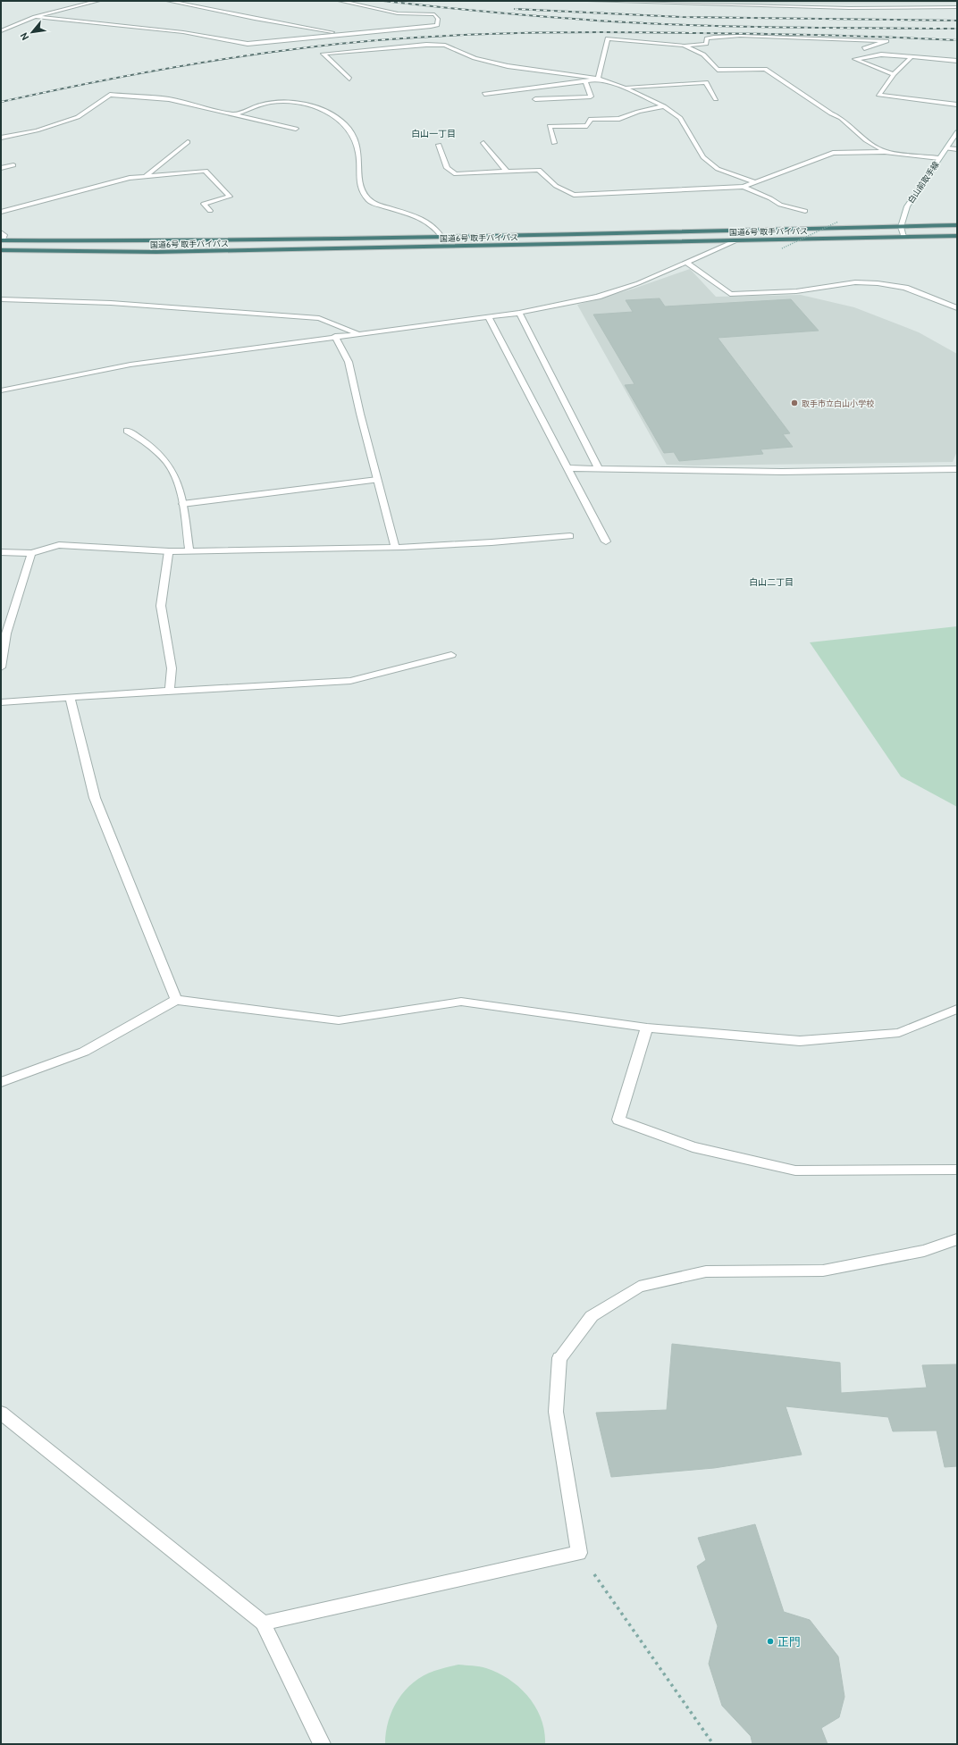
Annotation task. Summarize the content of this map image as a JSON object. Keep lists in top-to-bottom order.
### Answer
{
  "streets": {
    "highway": ["国道6号 取手バイパス"],
    "street": ["白山前取手線"]
  },
  "crossings": [
    ["白山前取手線", "国道6号 取手バイパス"]
  ],
  "districts": ["白山一丁目", "白山二丁目"],
  "places": ["取手市立白山小学校", "正門"],
  "north": "bottom left"
}
